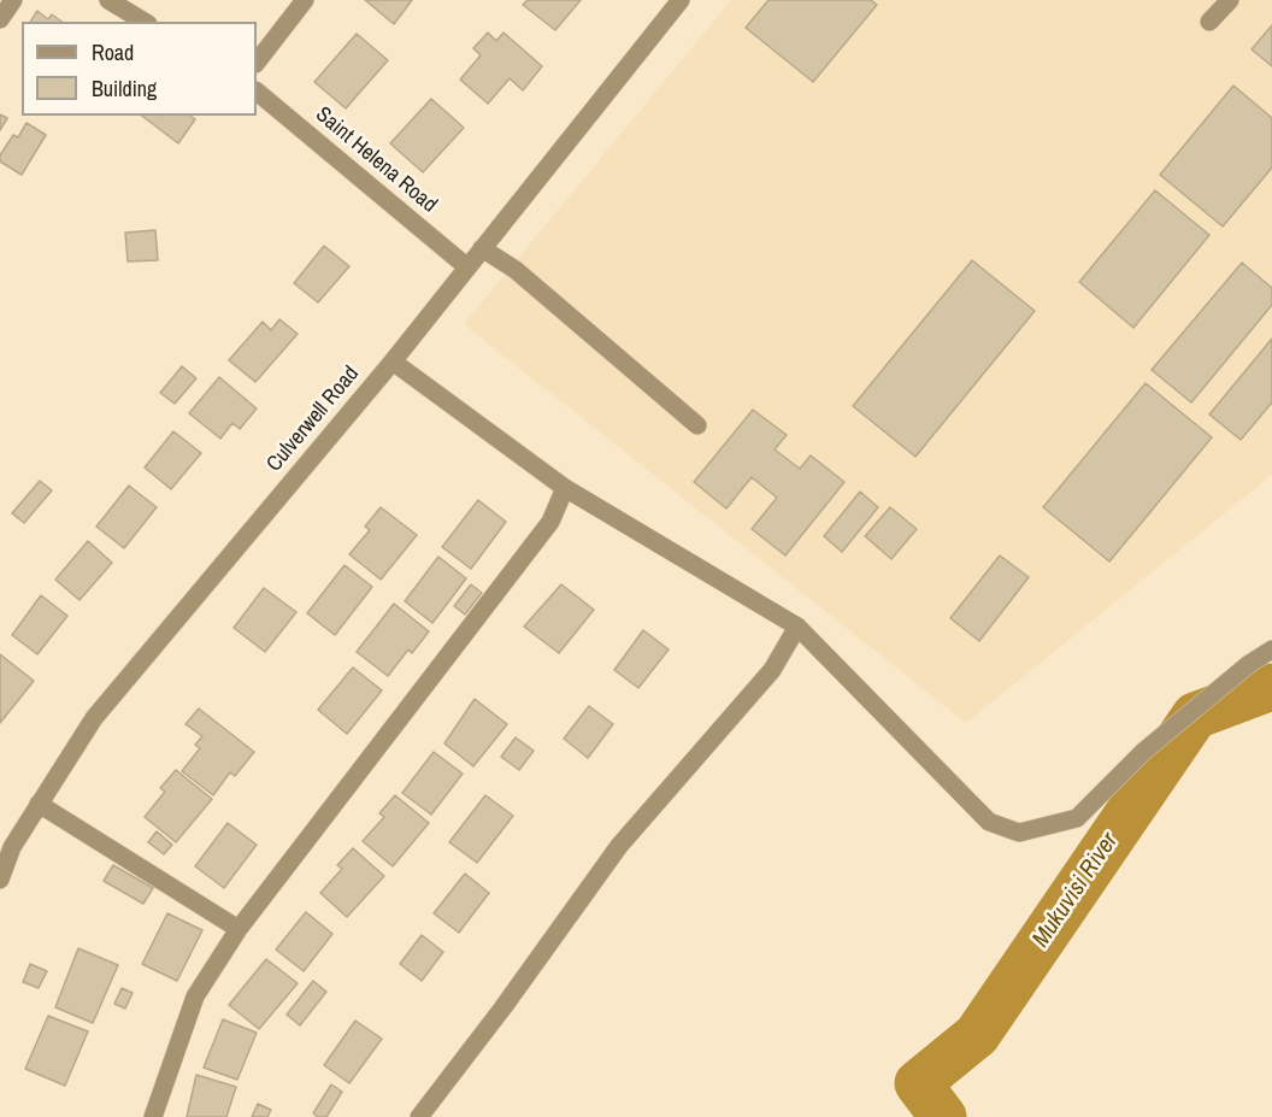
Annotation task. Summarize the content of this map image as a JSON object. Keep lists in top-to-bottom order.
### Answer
{
  "streets": {
    "street": ["Saint Helena Road", "Culverwell Road"]
  },
  "crossings": [
    ["Saint Helena Road", "Culverwell Road"]
  ],
  "water": ["Mukuvisi River"],
  "legend": ["Road", "Building"]
}
